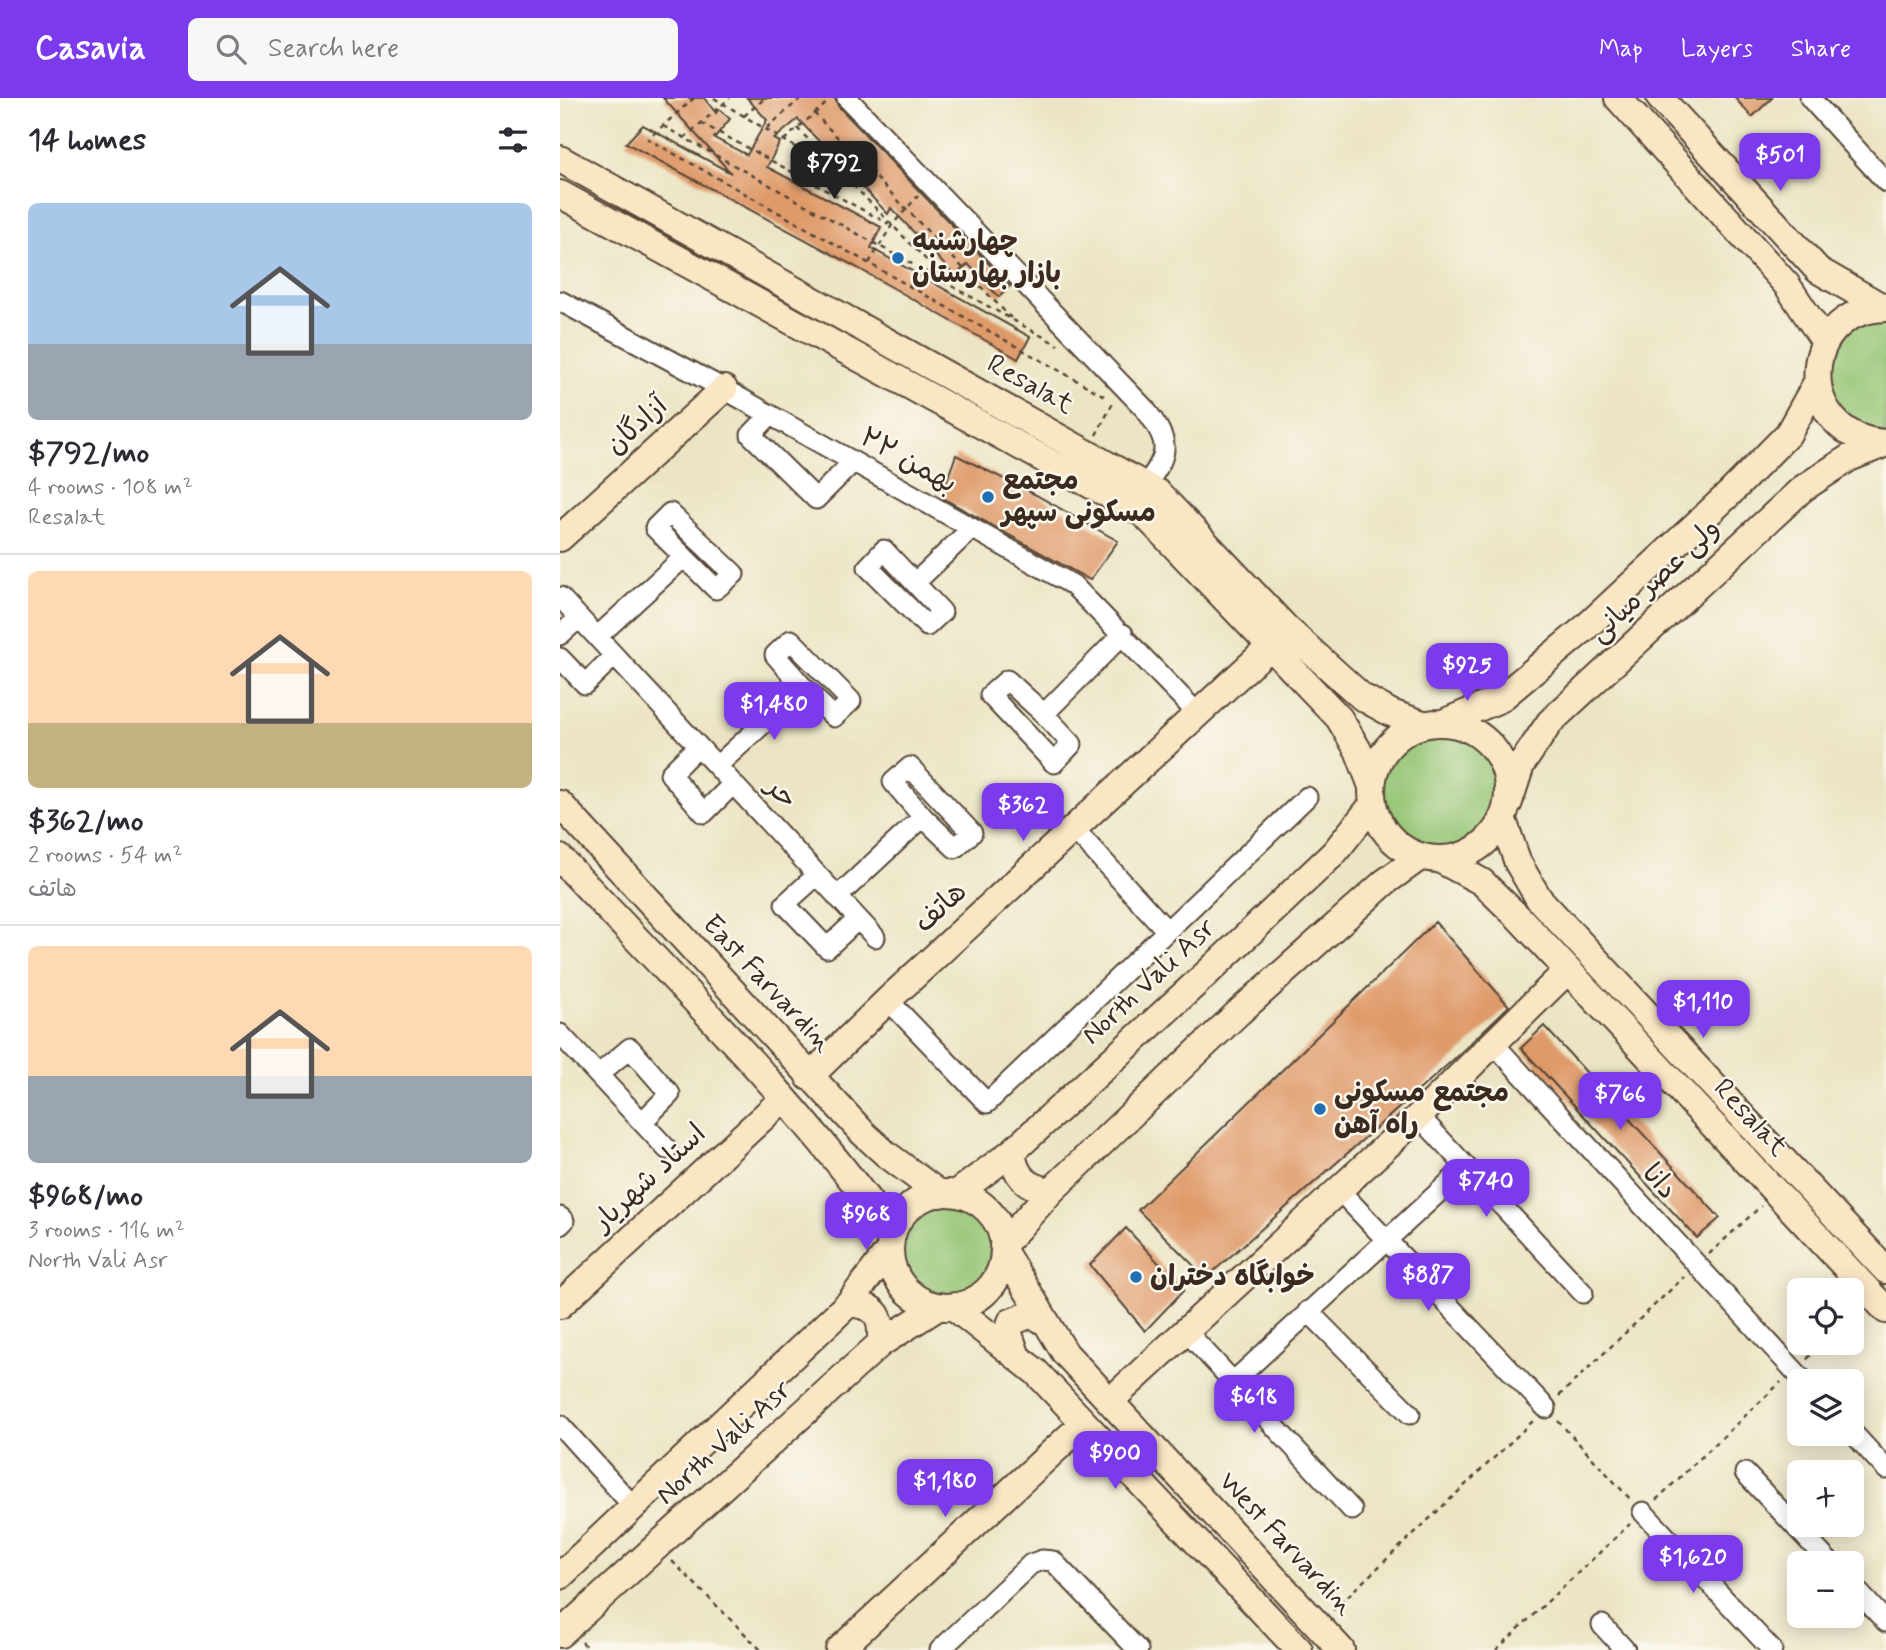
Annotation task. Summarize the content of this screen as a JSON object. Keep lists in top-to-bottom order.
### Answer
{
  "streets": {
    "main road": [
      "Resalat",
      "آزادگان",
      "ولی عصر میانی",
      "هاتف",
      "North Vali Asr",
      "East Farvardin",
      "استاد شهریار",
      "West Farvardin"
    ],
    "street": ["۲۲ بهمن", "حر", "دانا"]
  },
  "crossings": [
    ["Resalat", "ولی عصر میانی"],
    ["Resalat", "هاتف"],
    ["Resalat", "North Vali Asr"],
    ["آزادگان", "۲۲ بهمن"],
    ["۲۲ بهمن", "هاتف"],
    ["ولی عصر میانی", "North Vali Asr"],
    ["هاتف", "East Farvardin"],
    ["North Vali Asr", "East Farvardin"],
    ["North Vali Asr", "West Farvardin"],
    ["East Farvardin", "West Farvardin"]
  ],
  "places": [
    "چهارشنبه بازار بهارستان",
    "مجتمع مسکونی سپهر",
    "مجتمع مسکونی راه آهن",
    "خوابگاه دختران"
  ],
  "page": {
    "header": "Casavia",
    "search": "Search here",
    "nav": ["Map", "Layers", "Share"],
    "heading": "14 homes",
    "price": [
      "$501",
      "$792",
      "$925",
      "$1,480",
      "$362",
      "$1,110",
      "$766",
      "$740",
      "$968",
      "$887",
      "$618",
      "$900",
      "$1,180",
      "$1,620"
    ],
    "list": [
      {
        "name": "$792/mo",
        "note": "4 rooms · 108 m² · Resalat"
      },
      {
        "name": "$362/mo",
        "note": "2 rooms · 54 m² · هاتف"
      },
      {
        "name": "$968/mo",
        "note": "3 rooms · 116 m² · North Vali Asr"
      }
    ],
    "map_buttons": ["+", "−"]
  }
}
